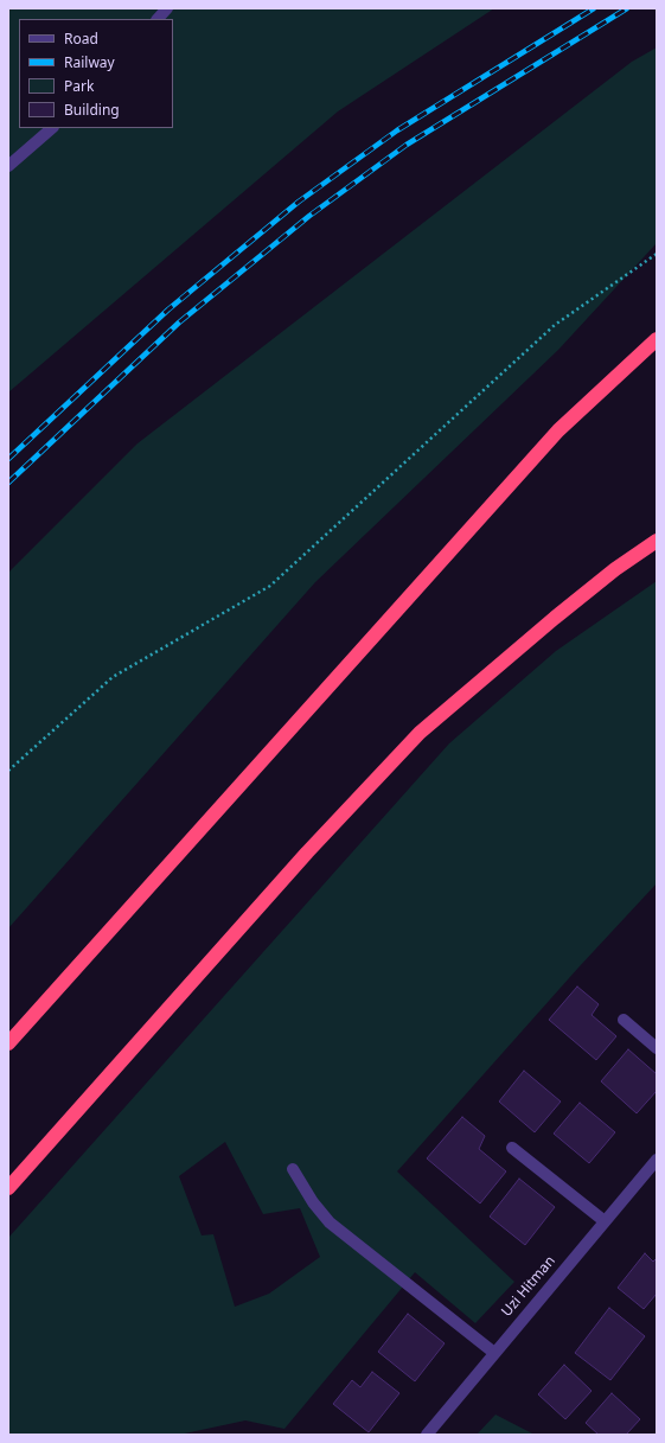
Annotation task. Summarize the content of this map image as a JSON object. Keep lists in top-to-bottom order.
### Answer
{
  "streets": {
    "street": ["Uzi Hitman"]
  },
  "legend": [
    "Road",
    "Railway",
    "Park",
    "Building"
  ]
}
